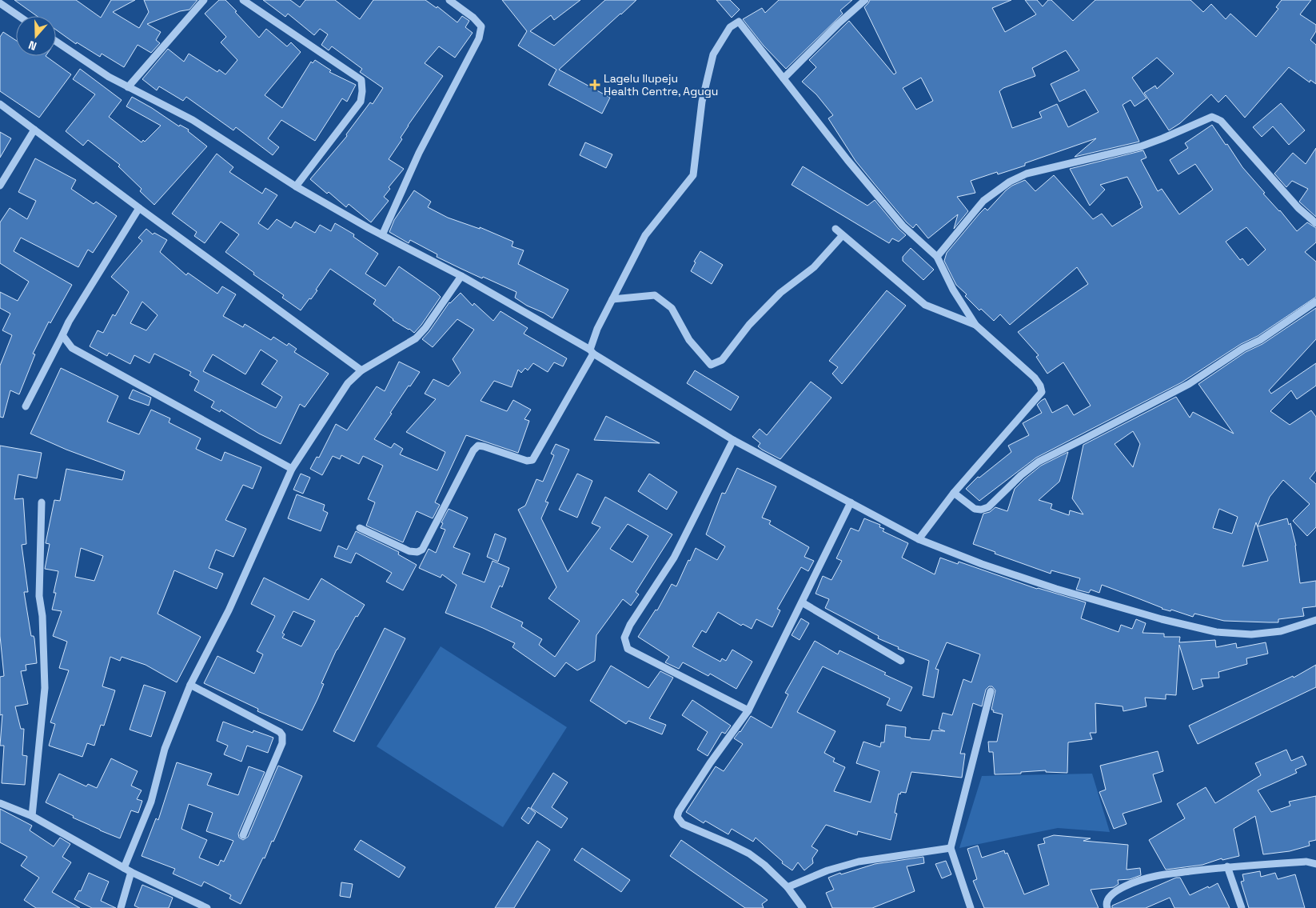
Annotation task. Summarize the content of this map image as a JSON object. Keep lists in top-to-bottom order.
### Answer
{
  "places": {
    "health": ["Lagelu Ilupeju Health Centre, Agugu"]
  },
  "north": "bottom"
}
